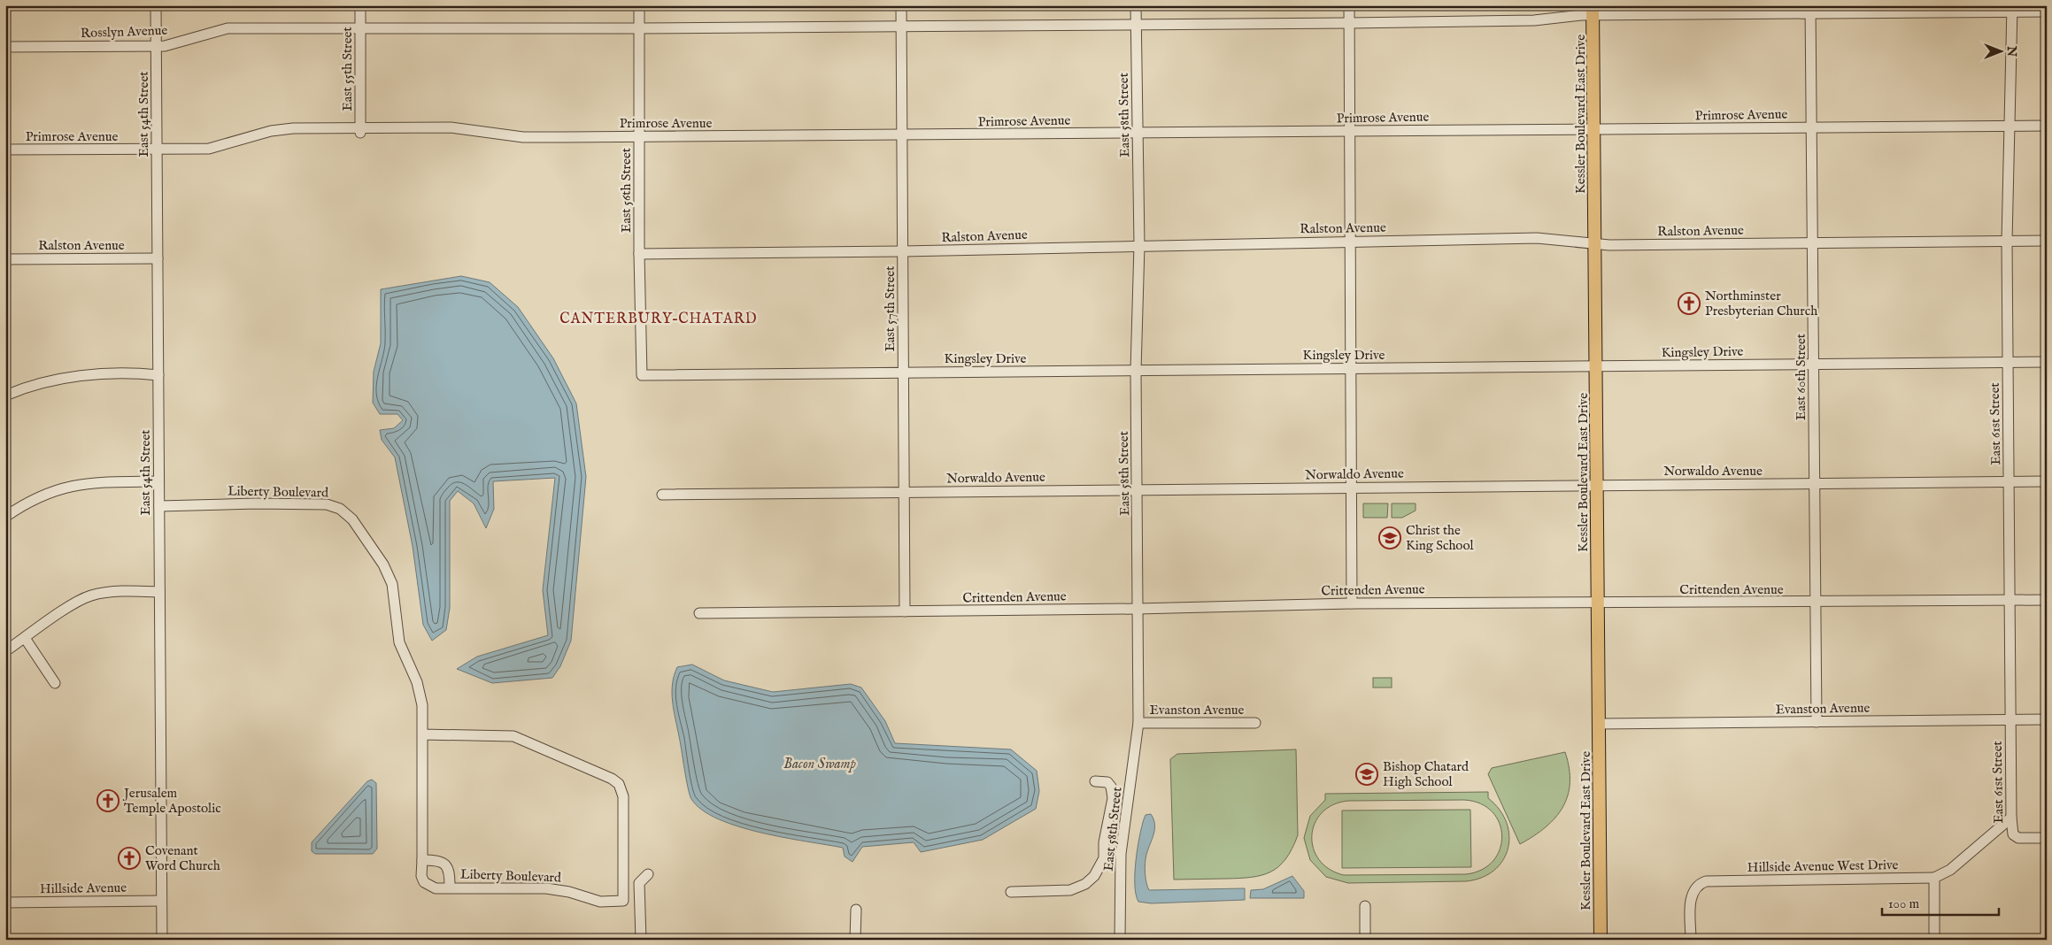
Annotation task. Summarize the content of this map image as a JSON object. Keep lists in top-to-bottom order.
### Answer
{
  "streets": {
    "main road": ["Kessler Boulevard East Drive"],
    "street": [
      "Rosslyn Avenue",
      "East 55th Street",
      "East 54th Street",
      "East 58th Street",
      "Primrose Avenue",
      "East 56th Street",
      "Ralston Avenue",
      "East 57th Street",
      "Kingsley Drive",
      "East 60th Street",
      "East 61st Street",
      "Norwaldo Avenue",
      "Liberty Boulevard",
      "Crittenden Avenue",
      "Evanston Avenue",
      "Hillside Avenue West Drive",
      "Hillside Avenue"
    ]
  },
  "crossings": [
    ["Rosslyn Avenue", "East 55th Street"],
    ["Rosslyn Avenue", "East 54th Street"],
    ["Rosslyn Avenue", "Kessler Boulevard East Drive"],
    ["Rosslyn Avenue", "East 58th Street"],
    ["Rosslyn Avenue", "East 56th Street"],
    ["Rosslyn Avenue", "East 57th Street"],
    ["Rosslyn Avenue", "East 60th Street"],
    ["Rosslyn Avenue", "East 61st Street"],
    ["East 55th Street", "Primrose Avenue"],
    ["East 54th Street", "Primrose Avenue"],
    ["East 54th Street", "Ralston Avenue"],
    ["East 54th Street", "Liberty Boulevard"],
    ["East 54th Street", "Hillside Avenue"],
    ["Kessler Boulevard East Drive", "Primrose Avenue"],
    ["Kessler Boulevard East Drive", "Ralston Avenue"],
    ["Kessler Boulevard East Drive", "Kingsley Drive"],
    ["Kessler Boulevard East Drive", "Norwaldo Avenue"],
    ["Kessler Boulevard East Drive", "Crittenden Avenue"],
    ["Kessler Boulevard East Drive", "Evanston Avenue"],
    ["East 58th Street", "Primrose Avenue"],
    ["East 58th Street", "Ralston Avenue"],
    ["East 58th Street", "Kingsley Drive"],
    ["East 58th Street", "Norwaldo Avenue"],
    ["East 58th Street", "Crittenden Avenue"],
    ["East 58th Street", "Evanston Avenue"],
    ["Primrose Avenue", "East 56th Street"],
    ["Primrose Avenue", "East 57th Street"],
    ["Primrose Avenue", "East 60th Street"],
    ["Primrose Avenue", "East 61st Street"],
    ["East 56th Street", "Ralston Avenue"],
    ["East 56th Street", "Kingsley Drive"],
    ["Ralston Avenue", "East 57th Street"],
    ["Ralston Avenue", "East 60th Street"],
    ["Ralston Avenue", "East 61st Street"],
    ["East 57th Street", "Kingsley Drive"],
    ["East 57th Street", "Norwaldo Avenue"],
    ["East 57th Street", "Crittenden Avenue"],
    ["Kingsley Drive", "East 60th Street"],
    ["Kingsley Drive", "East 61st Street"],
    ["East 60th Street", "Norwaldo Avenue"],
    ["East 60th Street", "Crittenden Avenue"],
    ["East 60th Street", "Evanston Avenue"],
    ["East 61st Street", "Norwaldo Avenue"],
    ["East 61st Street", "Crittenden Avenue"],
    ["East 61st Street", "Evanston Avenue"]
  ],
  "districts": ["CANTERBURY–CHATARD"],
  "water": ["Bacon Swamp"],
  "places": {
    "church": ["Northminster Presbyterian Church", "Jerusalem Temple Apostolic", "Covenant Word Church"],
    "school or university": ["Christ the King School", "Bishop Chatard High School"]
  },
  "scale_bar": "100 m",
  "north": "right"
}
